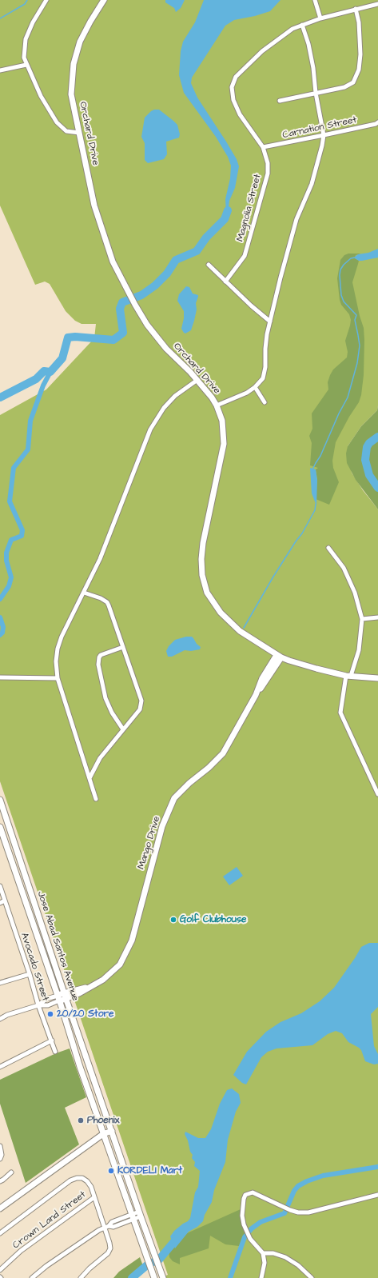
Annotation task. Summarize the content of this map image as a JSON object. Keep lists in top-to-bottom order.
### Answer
{
  "streets": {
    "street": [
      "Carnation Street",
      "Orchard Drive",
      "Magnolia Street",
      "Mango Drive",
      "Jose Abad Santos Avenue",
      "Avocado Street",
      "Crown Land Street"
    ]
  },
  "crossings": [
    ["Carnation Street", "Magnolia Street"],
    ["Orchard Drive", "Mango Drive"],
    ["Mango Drive", "Jose Abad Santos Avenue"],
    ["Mango Drive", "Avocado Street"]
  ],
  "places": [
    "Golf Clubhouse",
    "20/20 Store",
    "Phoenix",
    "KORDELI Mart"
  ]
}
